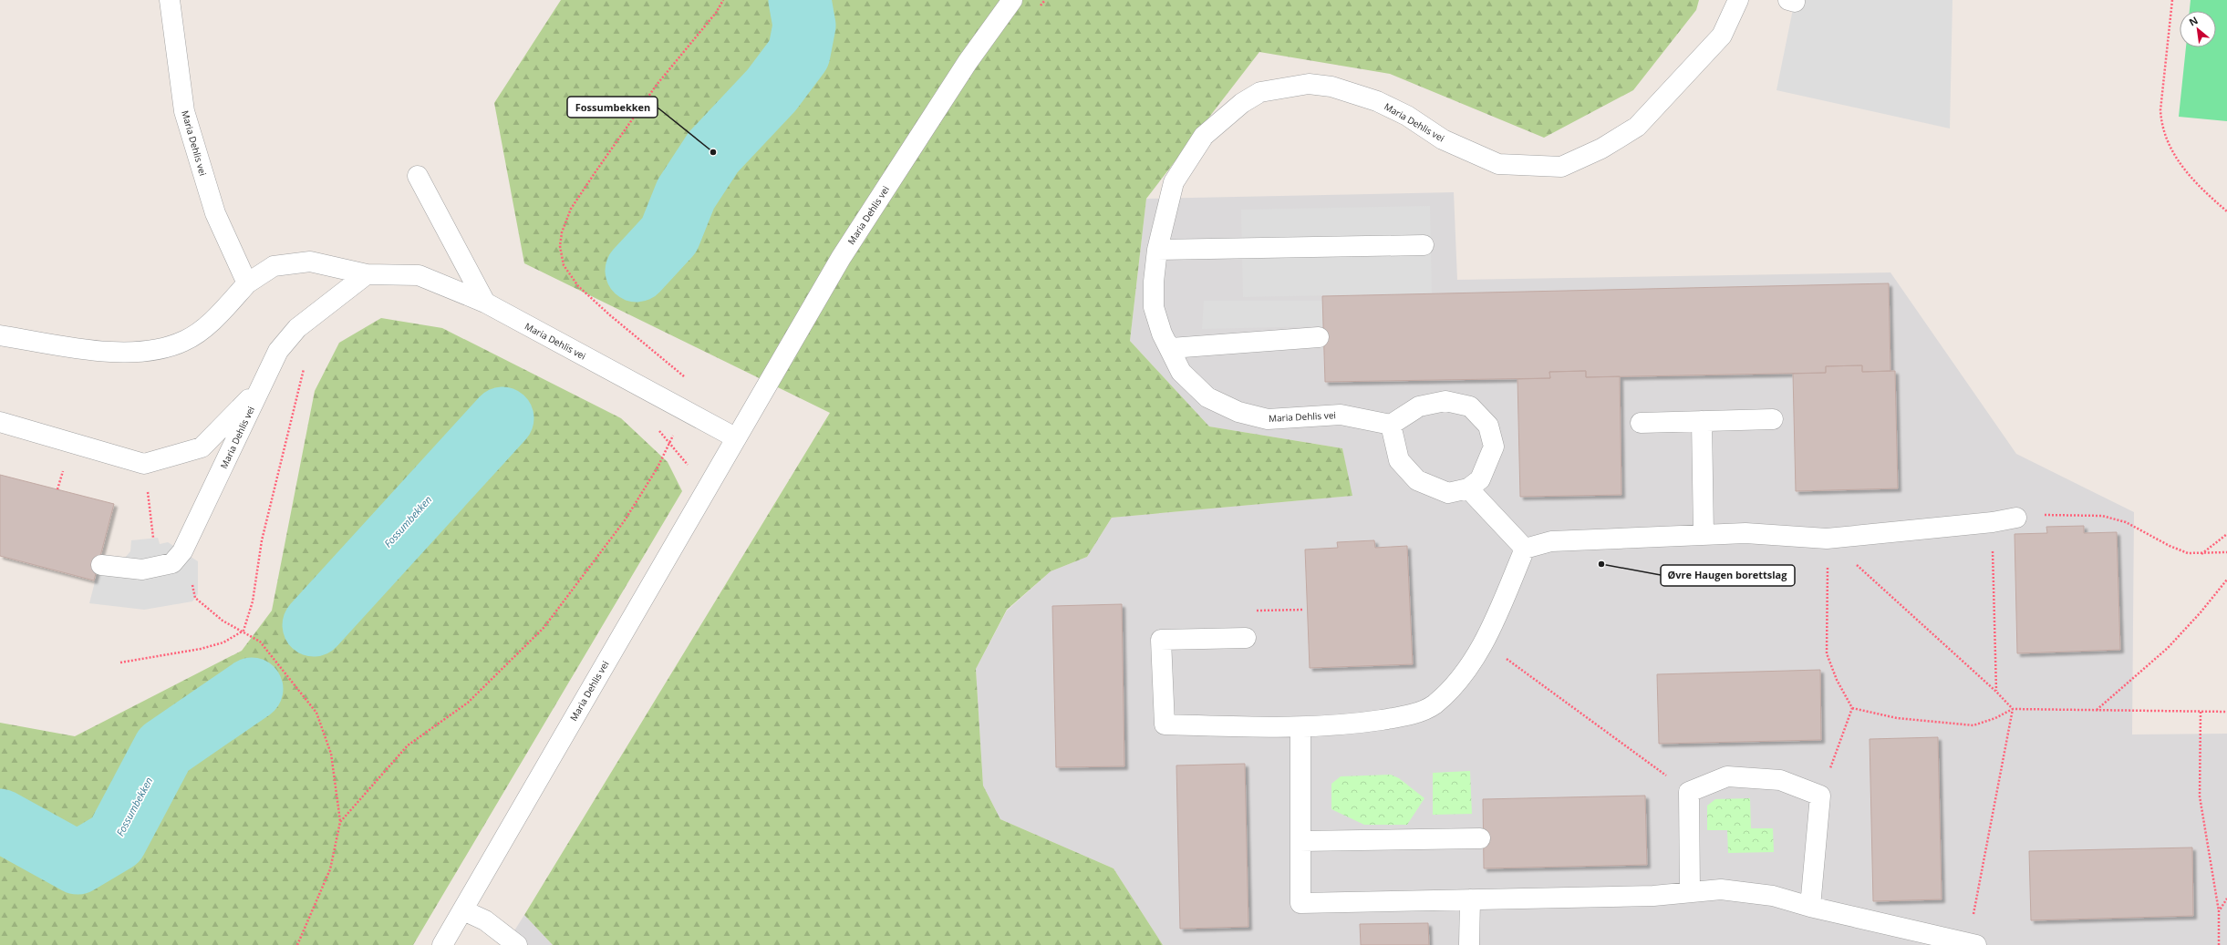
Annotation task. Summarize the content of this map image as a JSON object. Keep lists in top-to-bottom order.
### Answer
{
  "streets": {
    "street": ["Maria Dehlis vei"]
  },
  "water": ["Fossumbekken"],
  "places": ["Fossumbekken", "Øvre Haugen borettslag"],
  "north": "top left"
}
